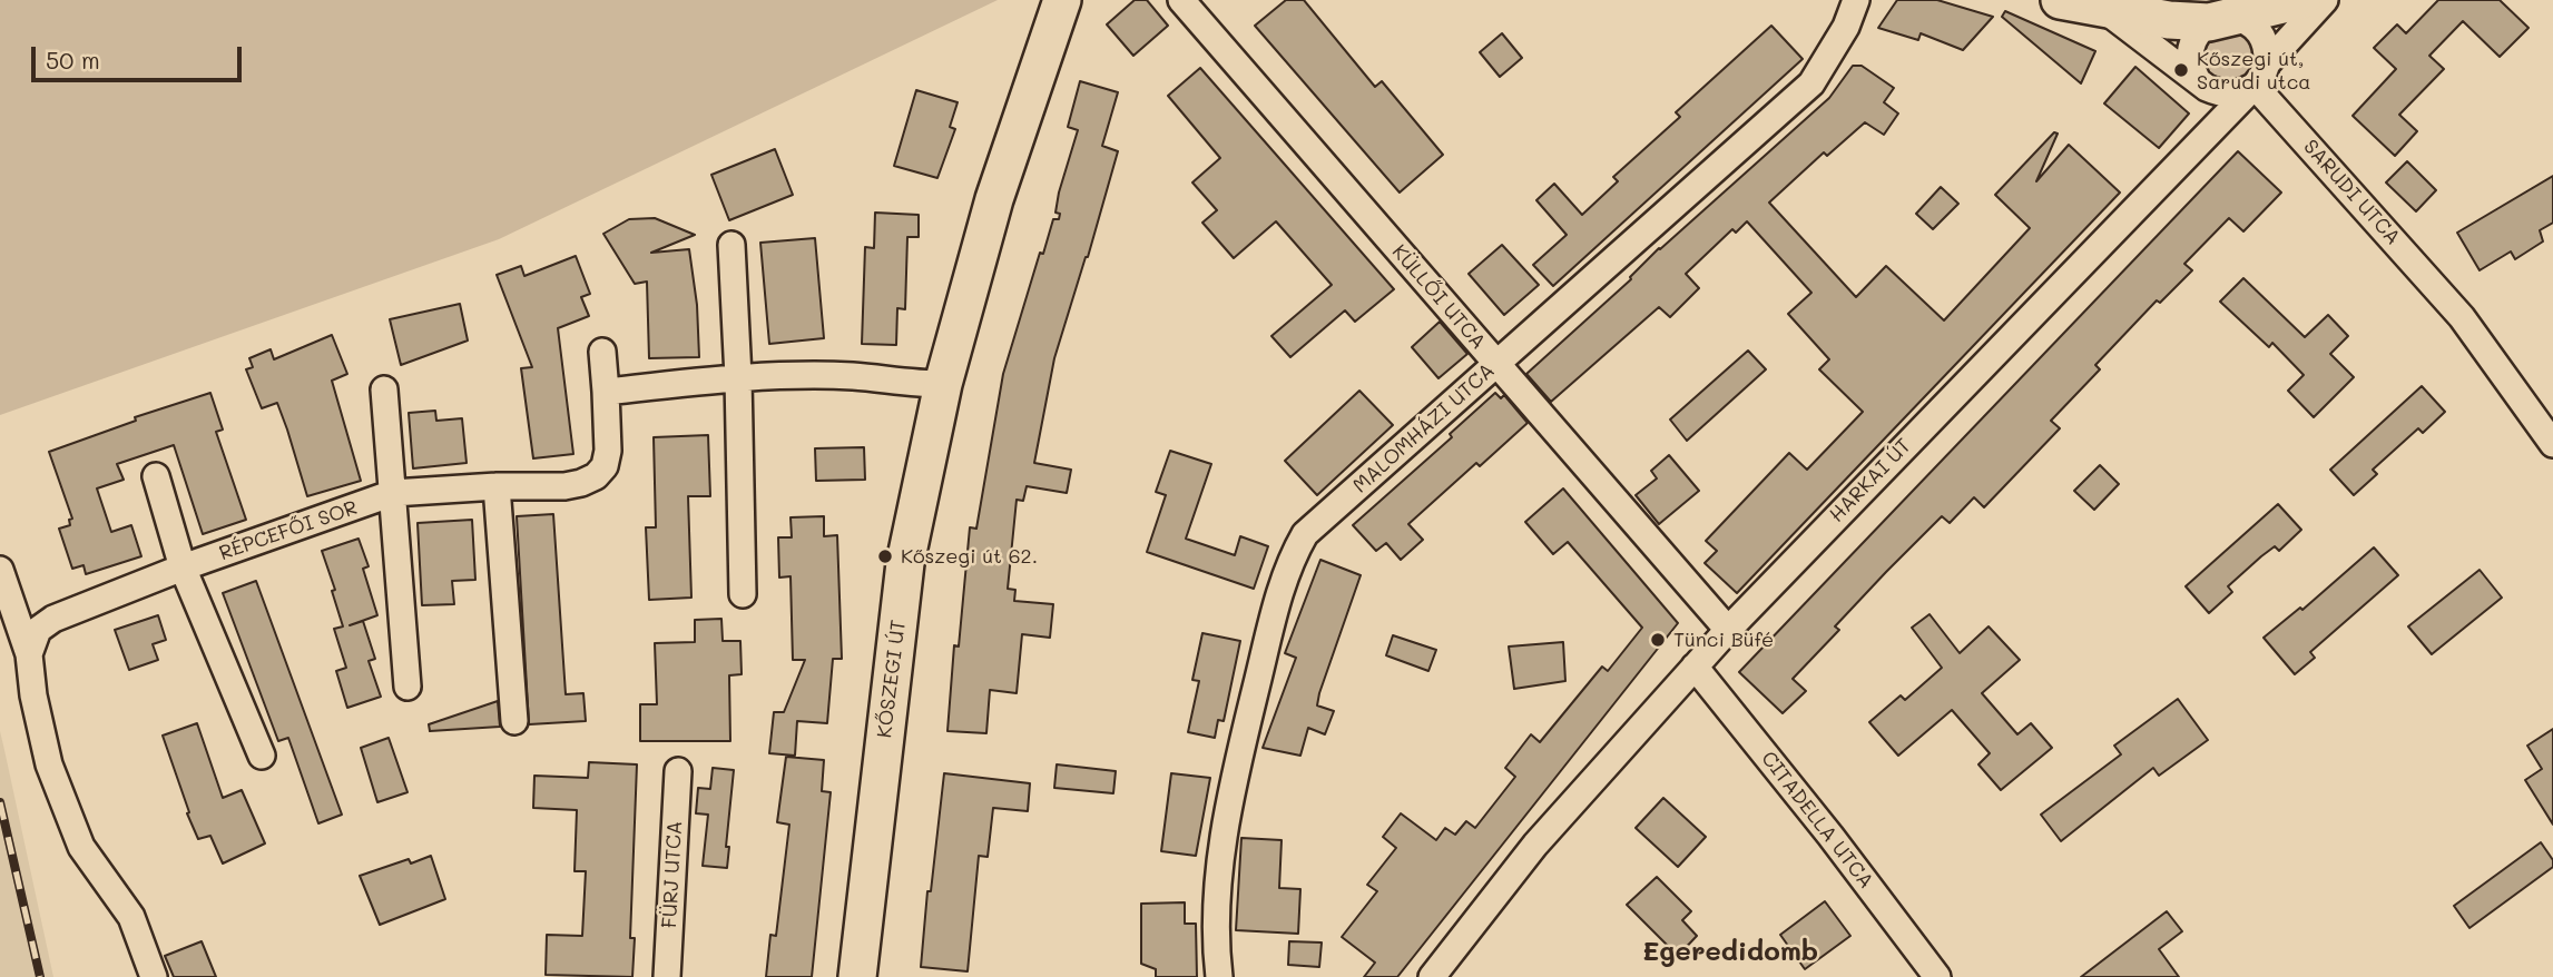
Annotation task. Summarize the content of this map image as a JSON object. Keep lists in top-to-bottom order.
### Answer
{
  "streets": {
    "main road": ["KŐSZEGI ÚT"],
    "street": [
      "SARUDI UTCA",
      "KÜLLŐI UTCA",
      "MALOMHÁZI UTCA",
      "HARKAI ÚT",
      "RÉPCEFŐI SOR",
      "CITADELLA UTCA",
      "FÜRJ UTCA"
    ]
  },
  "crossings": [
    ["SARUDI UTCA", "HARKAI ÚT"],
    ["KÜLLŐI UTCA", "MALOMHÁZI UTCA"],
    ["KÜLLŐI UTCA", "HARKAI ÚT"],
    ["HARKAI ÚT", "CITADELLA UTCA"]
  ],
  "districts": ["Egeredidomb"],
  "places": ["Kőszegi út, Sarudi utca", "Kőszegi út 62.", "Tünci Büfé"],
  "scale_bar": "50 m"
}
